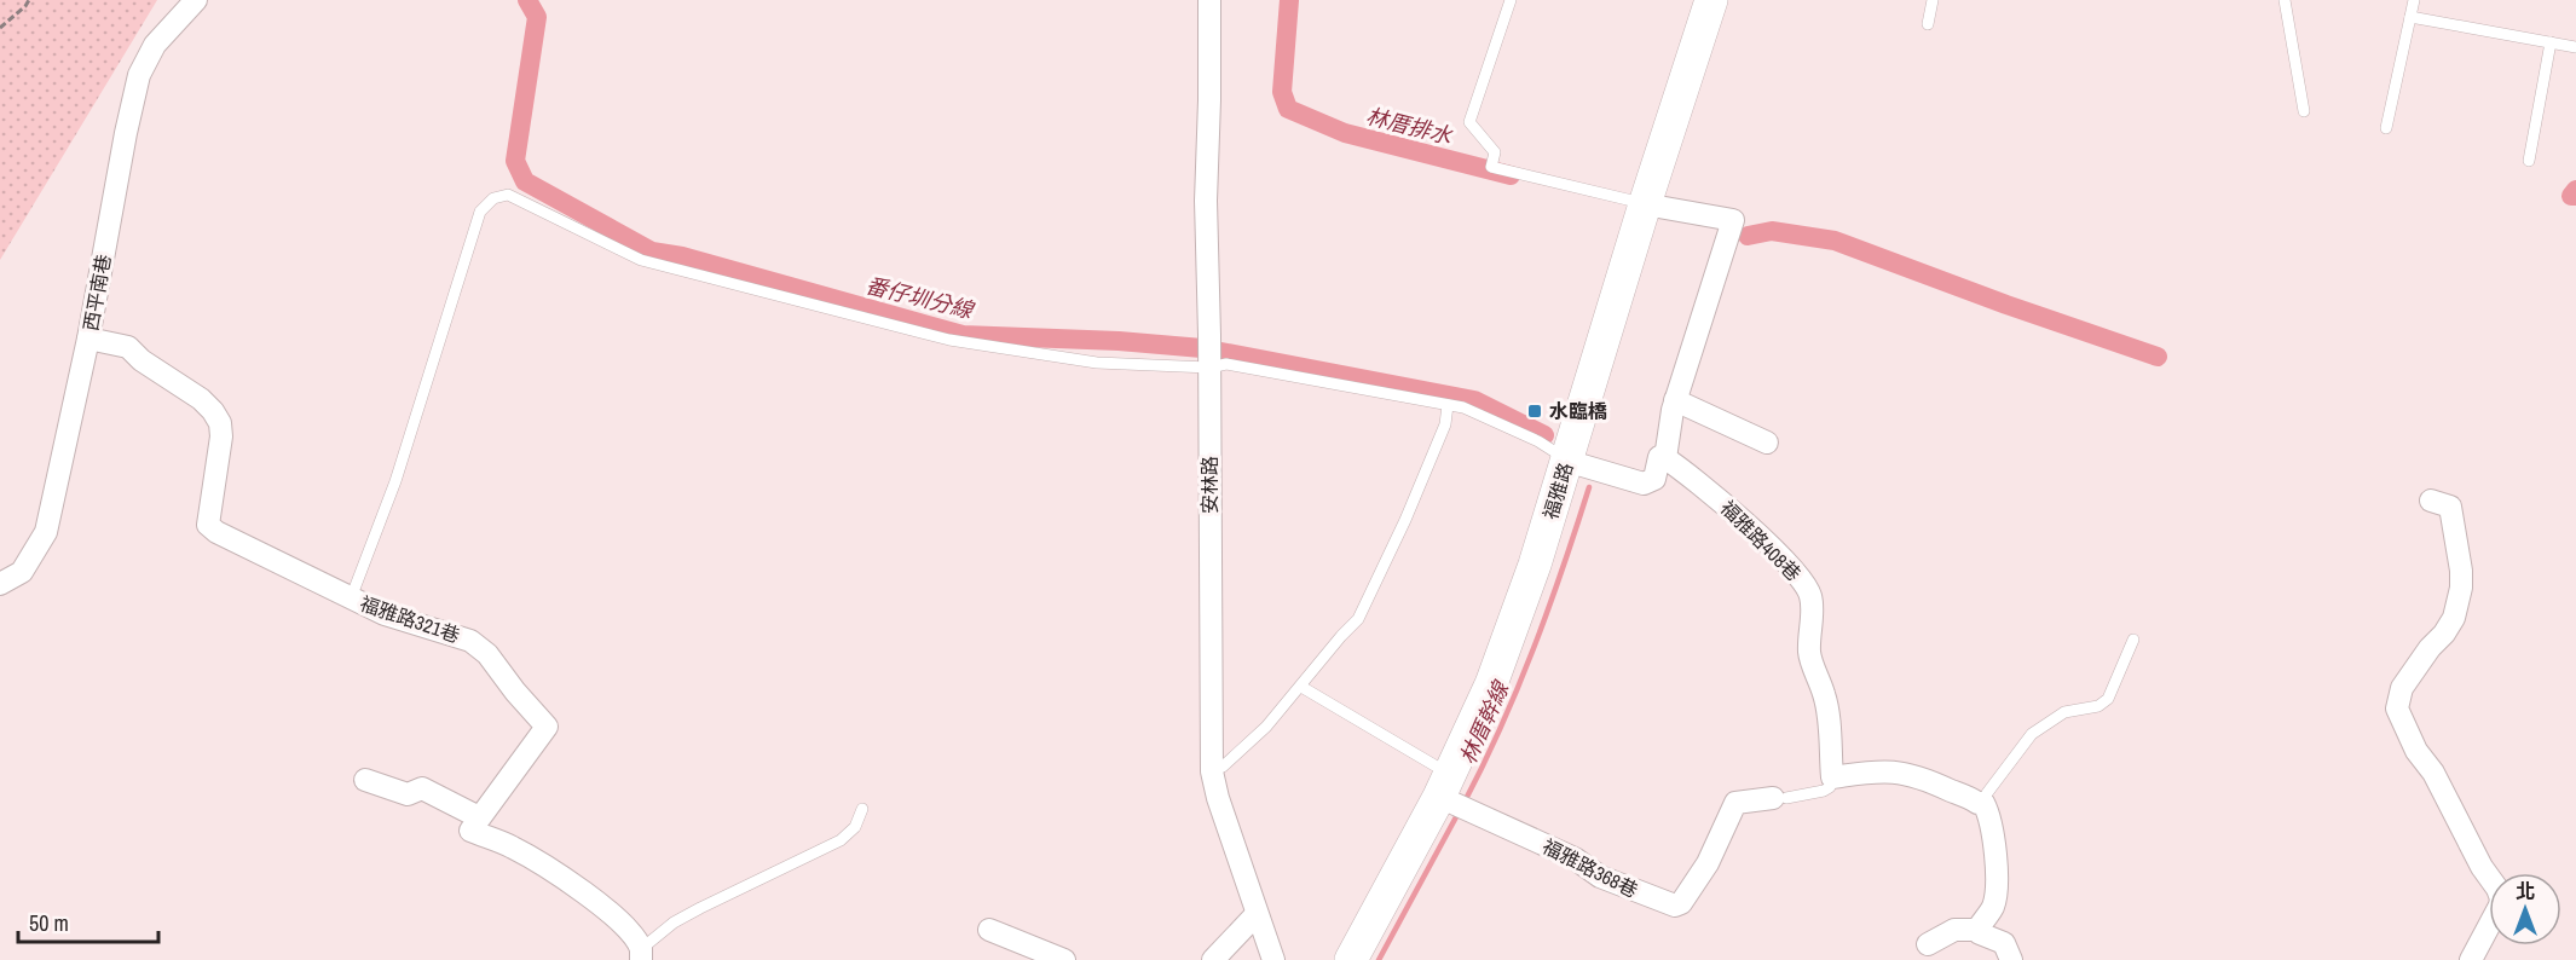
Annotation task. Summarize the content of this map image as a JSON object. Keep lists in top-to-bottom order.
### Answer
{
  "streets": {
    "main road": ["福雅路"],
    "street": [
      "西平南巷",
      "安林路",
      "福雅路408巷",
      "福雅路321巷",
      "福雅路368巷"
    ]
  },
  "crossings": [
    ["西平南巷", "福雅路321巷"],
    ["福雅路", "福雅路368巷"]
  ],
  "water": ["林厝排水", "番仔圳分線", "林厝幹線"],
  "places": {
    "transit": ["水臨橋"]
  },
  "scale_bar": "50 m",
  "north": "top"
}
